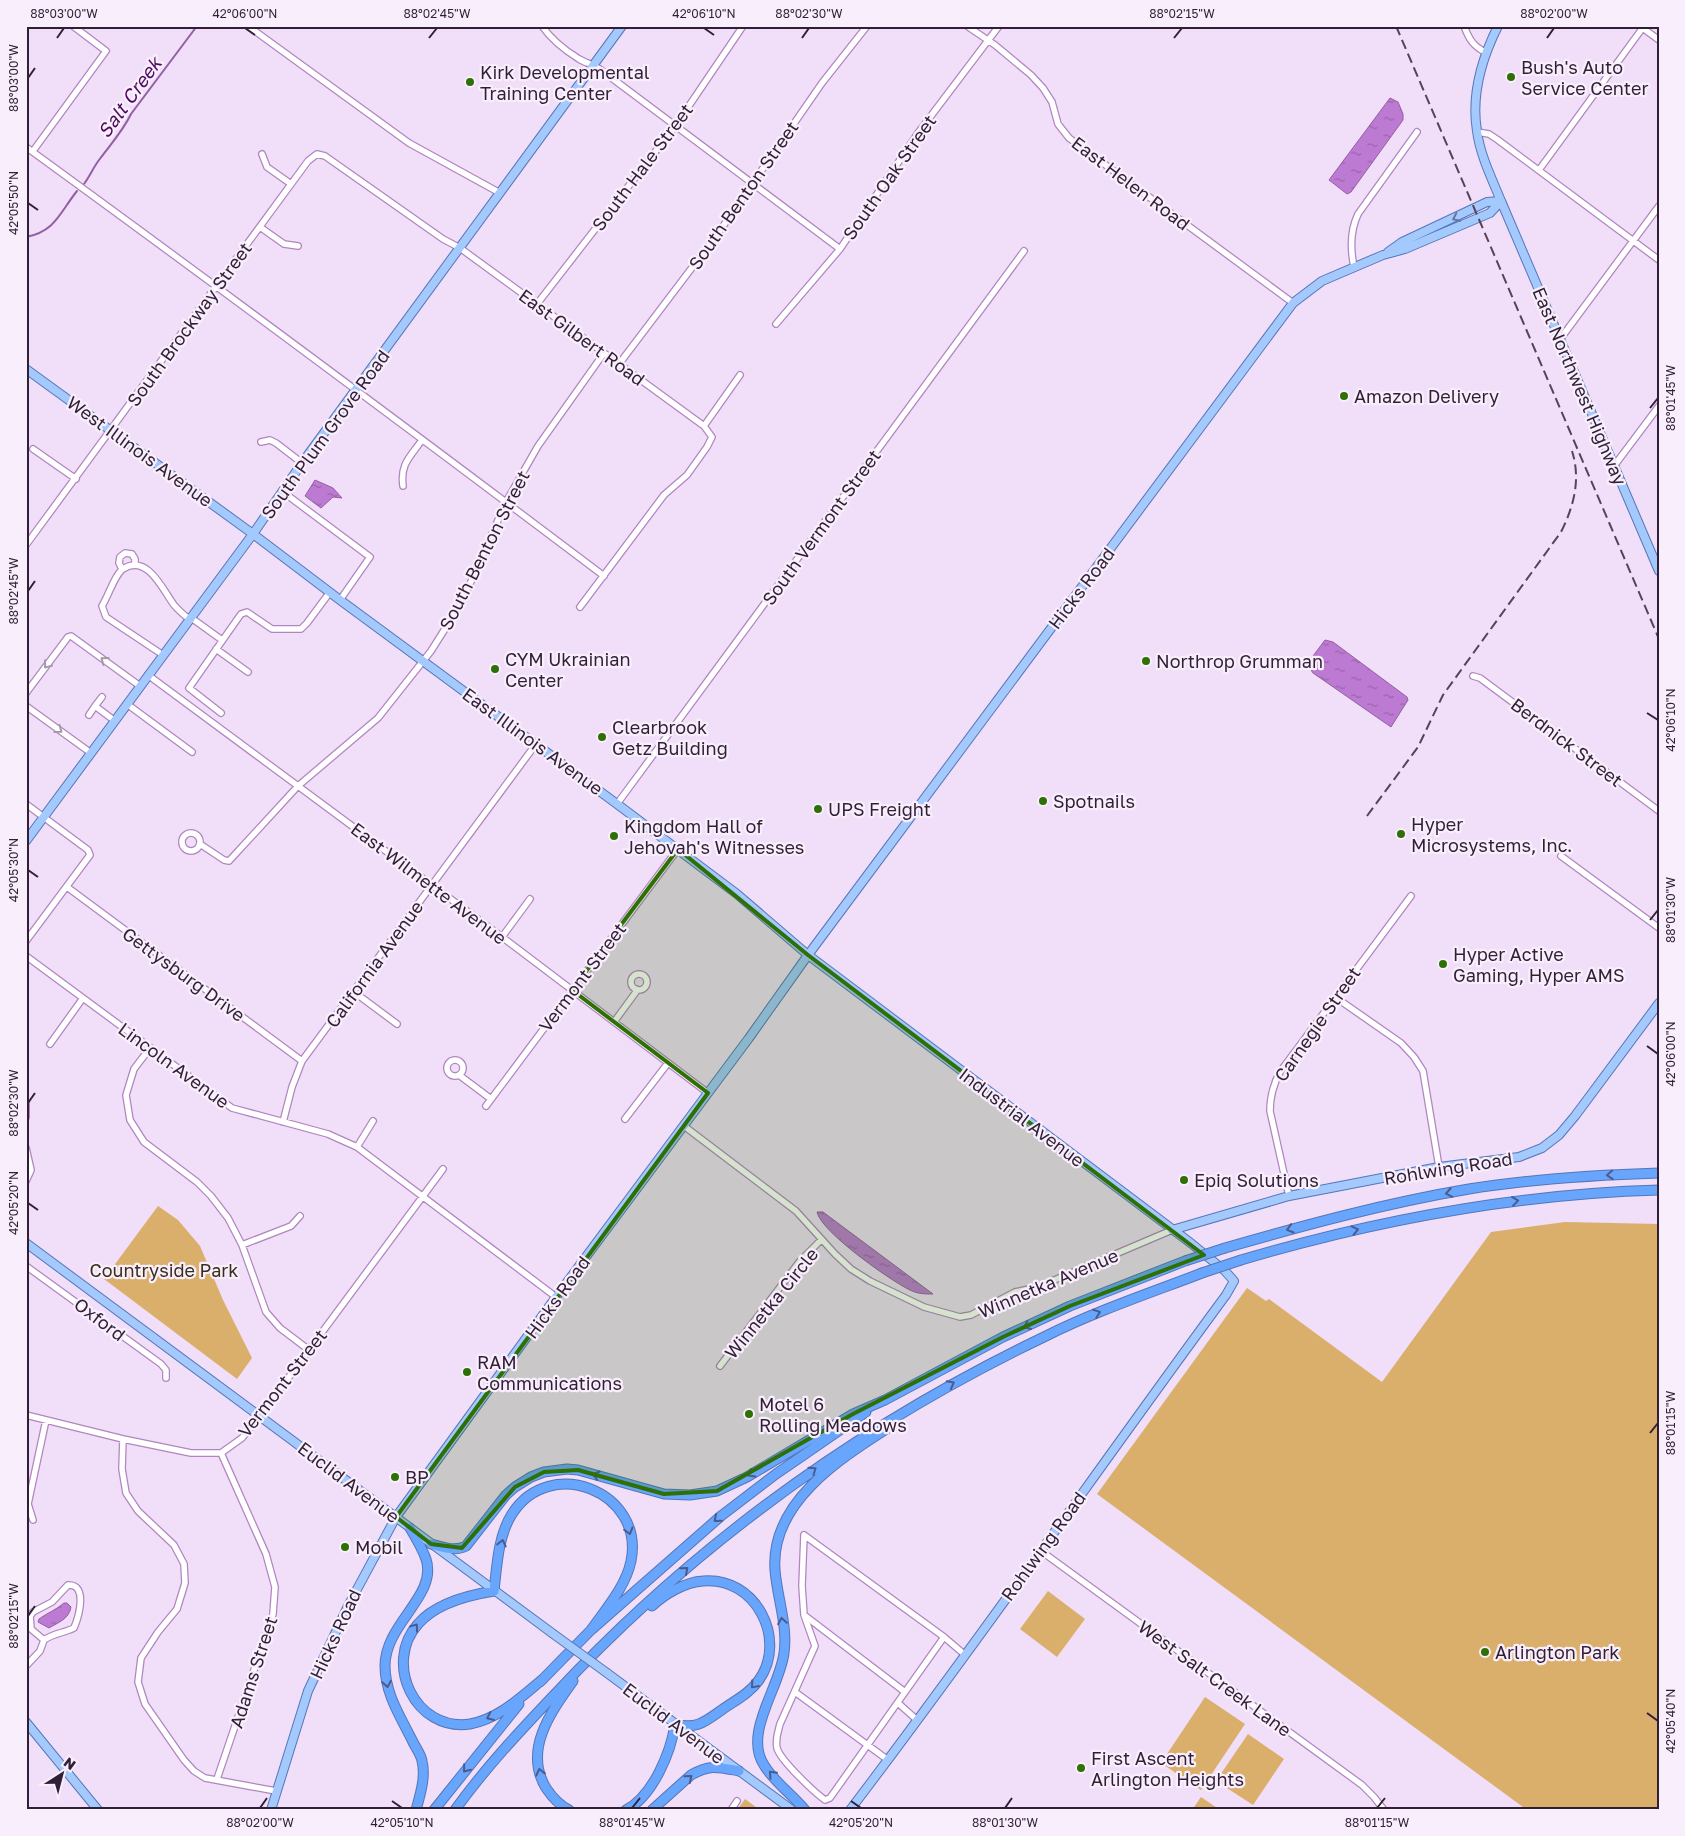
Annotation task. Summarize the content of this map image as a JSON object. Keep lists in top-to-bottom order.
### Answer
{
  "streets": {
    "main road": [
      "East Northwest Highway",
      "South Plum Grove Road",
      "West Illinois Avenue",
      "Hicks Road",
      "East Illinois Avenue",
      "Industrial Avenue",
      "Rohlwing Road",
      "Euclid Avenue"
    ],
    "street": [
      "South Hale Street",
      "South Oak Street",
      "East Helen Road",
      "South Benton Street",
      "South Brockway Street",
      "East Gilbert Road",
      "South Vermont Street",
      "Berdnick Street",
      "East Wilmette Avenue",
      "California Avenue",
      "Gettysburg Drive",
      "Vermont Street",
      "Carnegie Street",
      "Lincoln Avenue",
      "Winnetka Avenue",
      "Winnetka Circle",
      "Oxford",
      "Adams Street",
      "West Salt Creek Lane"
    ]
  },
  "crossings": [
    ["South Hale Street", "East Gilbert Road"],
    ["South Oak Street", "East Helen Road"],
    ["East Helen Road", "Hicks Road"],
    ["South Benton Street", "East Gilbert Road"],
    ["South Benton Street", "East Illinois Avenue"],
    ["South Benton Street", "East Wilmette Avenue"],
    ["South Brockway Street", "East Gilbert Road"],
    ["South Brockway Street", "West Illinois Avenue"],
    ["East Gilbert Road", "South Plum Grove Road"],
    ["East Northwest Highway", "Hicks Road"],
    ["South Plum Grove Road", "West Illinois Avenue"],
    ["South Plum Grove Road", "East Illinois Avenue"],
    ["South Plum Grove Road", "East Wilmette Avenue"],
    ["West Illinois Avenue", "East Illinois Avenue"],
    ["South Vermont Street", "East Illinois Avenue"],
    ["Hicks Road", "East Illinois Avenue"],
    ["Hicks Road", "East Wilmette Avenue"],
    ["Hicks Road", "Lincoln Avenue"],
    ["Hicks Road", "Industrial Avenue"],
    ["Hicks Road", "Winnetka Avenue"],
    ["Hicks Road", "Euclid Avenue"],
    ["East Illinois Avenue", "California Avenue"],
    ["East Illinois Avenue", "Vermont Street"],
    ["East Illinois Avenue", "Industrial Avenue"],
    ["East Wilmette Avenue", "California Avenue"],
    ["East Wilmette Avenue", "Vermont Street"],
    ["California Avenue", "Gettysburg Drive"],
    ["California Avenue", "Lincoln Avenue"],
    ["Vermont Street", "Lincoln Avenue"],
    ["Vermont Street", "Euclid Avenue"],
    ["Vermont Street", "Adams Street"],
    ["Carnegie Street", "Rohlwing Road"],
    ["Industrial Avenue", "Rohlwing Road"],
    ["Industrial Avenue", "Winnetka Avenue"],
    ["Rohlwing Road", "Winnetka Avenue"],
    ["Rohlwing Road", "West Salt Creek Lane"],
    ["Winnetka Avenue", "Winnetka Circle"]
  ],
  "water": ["Salt Creek"],
  "parks": ["Countryside Park"],
  "places": [
    "Bush's Auto Service Center",
    "Kirk Developmental Training Center",
    "Amazon Delivery",
    "Northrop Grumman",
    "CYM Ukrainian Center",
    "Clearbrook Getz Building",
    "Spotnails",
    "UPS Freight",
    "Hyper Microsystems, Inc.",
    "Kingdom Hall of Jehovah's Witnesses",
    "Hyper Active Gaming, Hyper AMS",
    "Epiq Solutions",
    "RAM Communications",
    "Motel 6 Rolling Meadows",
    "BP",
    "Mobil",
    "Arlington Park",
    "First Ascent Arlington Heights"
  ],
  "north": "top right",
  "coordinates": [
    "88°03'00\"W",
    "42°06'00\"N",
    "88°02'45\"W",
    "42°06'10\"N",
    "88°02'30\"W",
    "88°02'15\"W",
    "88°02'00\"W",
    "42°05'50\"N",
    "88°01'45\"W",
    "42°05'30\"N",
    "88°01'30\"W",
    "42°05'20\"N",
    "88°01'15\"W",
    "42°05'40\"N",
    "42°05'10\"N"
  ]
}
